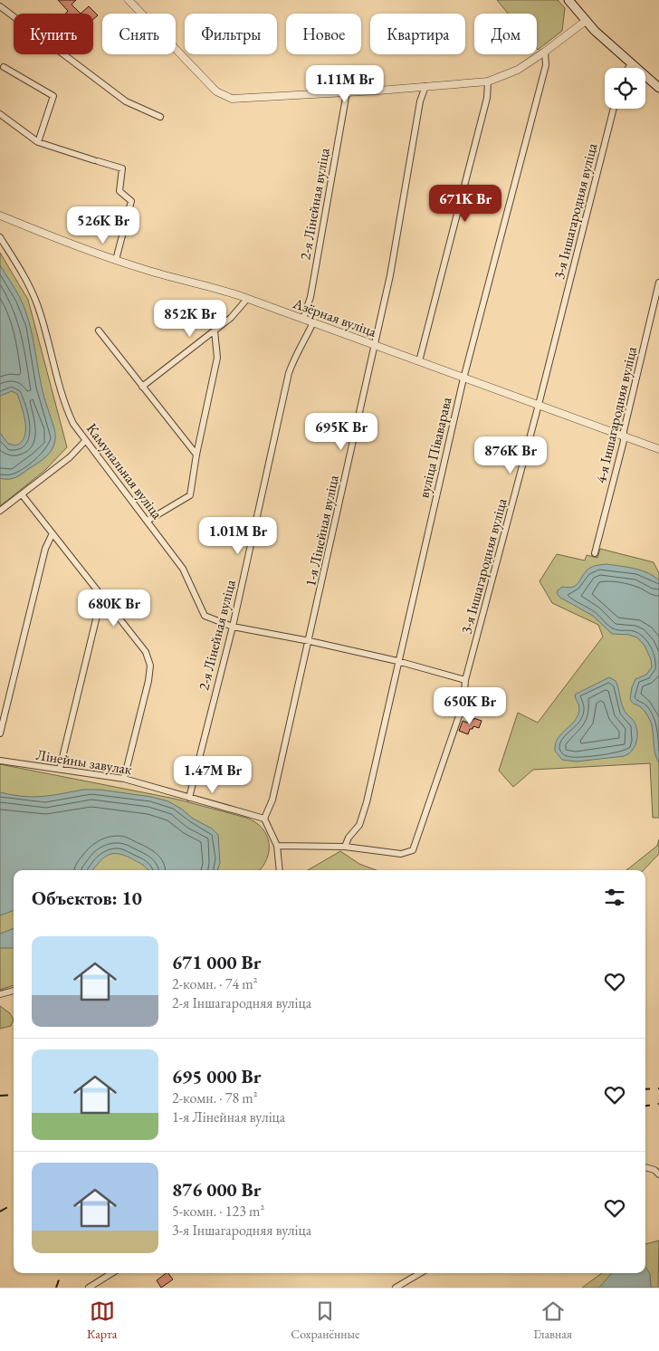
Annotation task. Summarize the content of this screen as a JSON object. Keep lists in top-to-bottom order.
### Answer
{
  "streets": {
    "street": [
      "2-я Лінейная вуліца",
      "3-я Іншагародняя вуліца",
      "Азёрная вуліца",
      "4-я Іншагародняя вуліца",
      "вуліца Піваварава",
      "Камунальная вуліца",
      "1-я Лінейная вуліца",
      "Лінейны завулак"
    ]
  },
  "crossings": [
    ["2-я Лінейная вуліца", "Азёрная вуліца"],
    ["2-я Лінейная вуліца", "Камунальная вуліца"],
    ["2-я Лінейная вуліца", "Лінейны завулак"],
    ["3-я Іншагародняя вуліца", "Азёрная вуліца"],
    ["3-я Іншагародняя вуліца", "вуліца Піваварава"],
    ["3-я Іншагародняя вуліца", "Камунальная вуліца"],
    ["Азёрная вуліца", "4-я Іншагародняя вуліца"],
    ["Азёрная вуліца", "вуліца Піваварава"],
    ["Азёрная вуліца", "1-я Лінейная вуліца"],
    ["вуліца Піваварава", "Камунальная вуліца"],
    ["Камунальная вуліца", "1-я Лінейная вуліца"],
    ["1-я Лінейная вуліца", "Лінейны завулак"]
  ],
  "page": {
    "chip": [
      "Купить",
      "Снять",
      "Фильтры",
      "Новое",
      "Квартира",
      "Дом"
    ],
    "price": [
      "1.11M Br",
      "671K Br",
      "526K Br",
      "852K Br",
      "695K Br",
      "876K Br",
      "1.01M Br",
      "680K Br",
      "650K Br",
      "1.47M Br"
    ],
    "heading": "Объектов: 10",
    "list": [
      {
        "name": "671 000 Br",
        "note": "2-комн. · 74 m² · 2-я Іншагародняя вуліца"
      },
      {
        "name": "695 000 Br",
        "note": "2-комн. · 78 m² · 1-я Лінейная вуліца"
      },
      {
        "name": "876 000 Br",
        "note": "5-комн. · 123 m² · 3-я Іншагародняя вуліца"
      }
    ],
    "tabs": ["Карта", "Сохранённые", "Главная"]
  }
}
